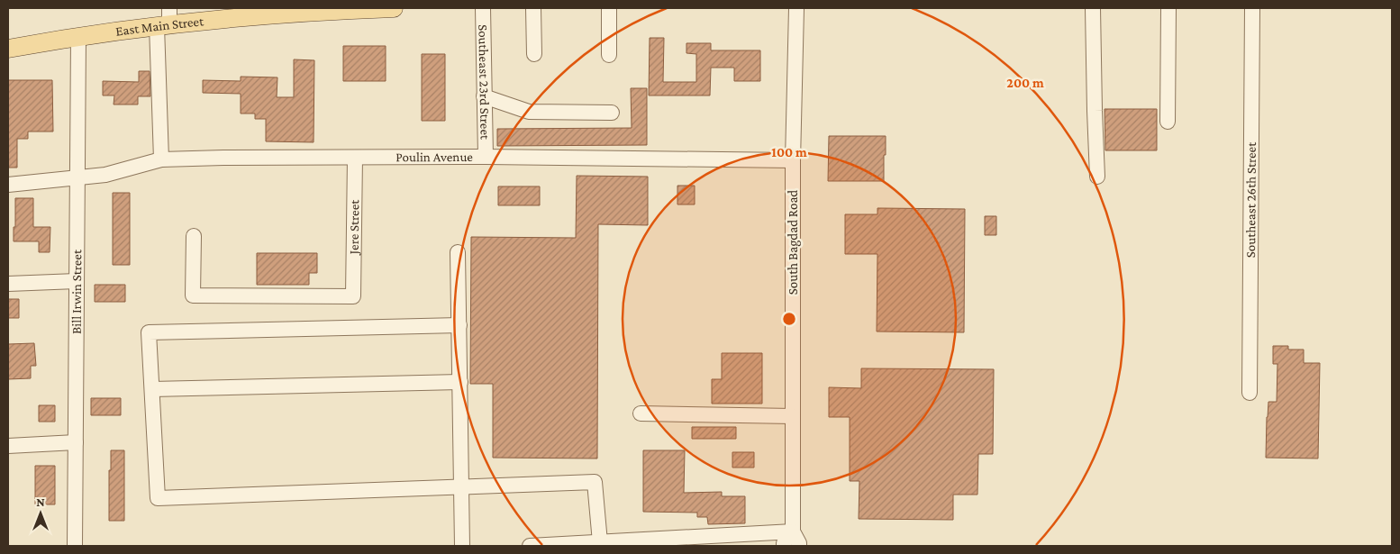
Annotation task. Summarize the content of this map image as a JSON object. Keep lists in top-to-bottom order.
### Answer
{
  "streets": {
    "main road": ["East Main Street"],
    "street": [
      "Southeast 23rd Street",
      "Poulin Avenue",
      "Southeast 26th Street",
      "Jere Street",
      "South Bagdad Road",
      "Bill Irwin Street"
    ]
  },
  "crossings": [
    ["East Main Street", "Bill Irwin Street"],
    ["Southeast 23rd Street", "Poulin Avenue"],
    ["Poulin Avenue", "Jere Street"],
    ["Poulin Avenue", "South Bagdad Road"],
    ["Poulin Avenue", "Bill Irwin Street"]
  ],
  "north": "top",
  "rings": ["200 m", "100 m"]
}
